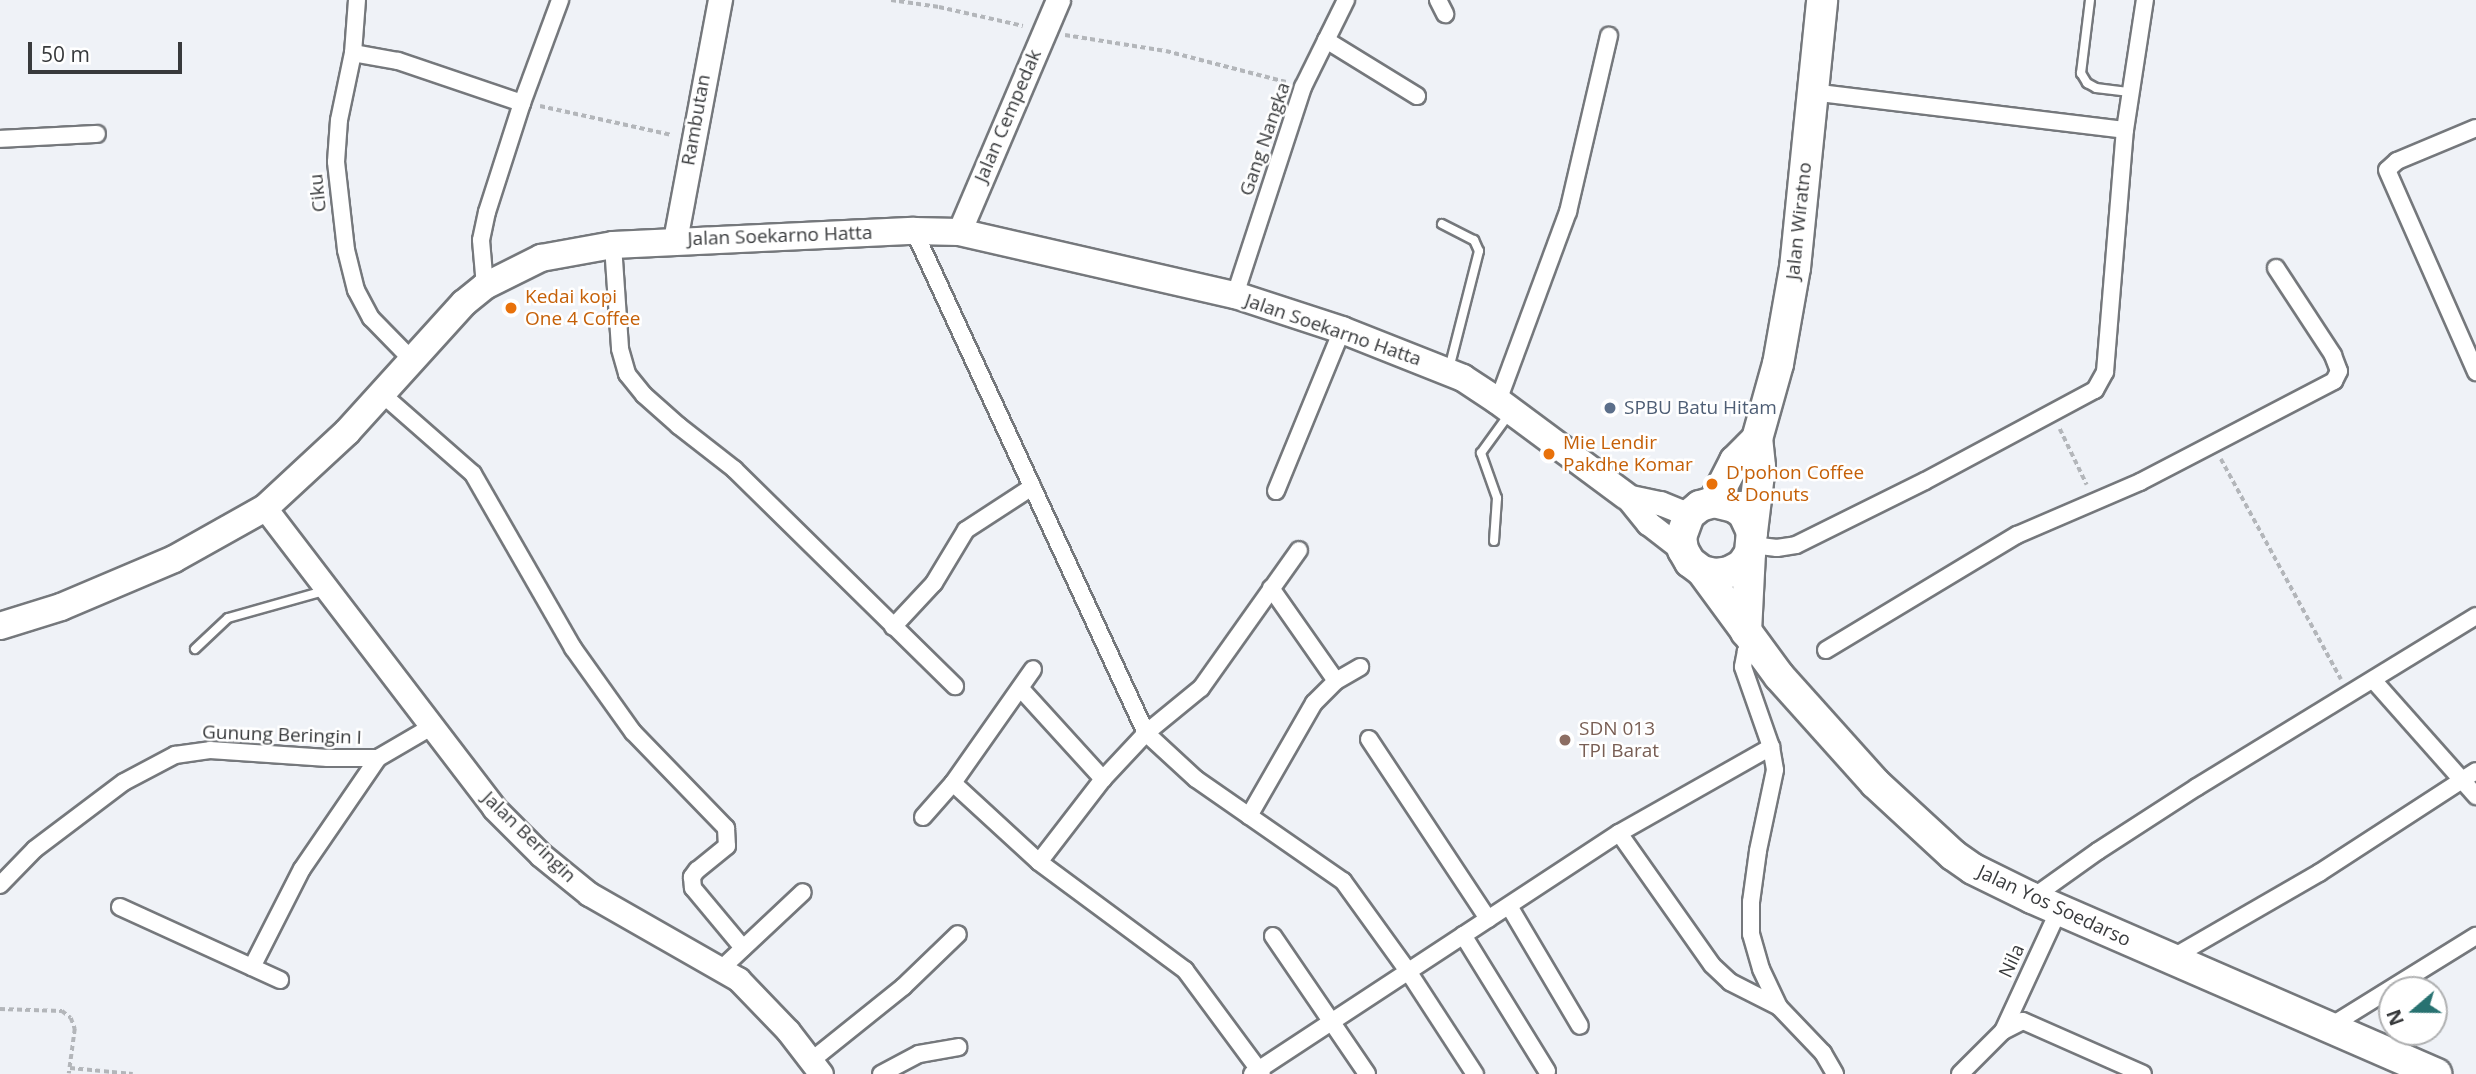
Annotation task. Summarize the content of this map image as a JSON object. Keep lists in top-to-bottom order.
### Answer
{
  "streets": {
    "highway": ["Jalan Wiratno", "Jalan Yos Soedarso"],
    "main road": ["Jalan Soekarno Hatta"],
    "street": [
      "Jalan Cempedak",
      "Rambutan",
      "Gang Nangka",
      "Ciku",
      "Gunung Beringin I",
      "Jalan Beringin",
      "Nila"
    ]
  },
  "crossings": [
    ["Jalan Cempedak", "Jalan Soekarno Hatta"],
    ["Rambutan", "Jalan Soekarno Hatta"],
    ["Gang Nangka", "Jalan Soekarno Hatta"],
    ["Ciku", "Jalan Soekarno Hatta"],
    ["Jalan Wiratno", "Jalan Soekarno Hatta"],
    ["Jalan Wiratno", "Jalan Yos Soedarso"],
    ["Jalan Soekarno Hatta", "Jalan Beringin"],
    ["Jalan Soekarno Hatta", "Jalan Yos Soedarso"],
    ["Gunung Beringin I", "Jalan Beringin"],
    ["Jalan Yos Soedarso", "Nila"]
  ],
  "places": [
    "Kedai kopi One 4 Coffee",
    "SPBU Batu Hitam",
    "Mie Lendir Pakdhe Komar",
    "D'pohon Coffee & Donuts",
    "SDN 013 TPI Barat"
  ],
  "scale_bar": "50 m",
  "north": "left"
}
